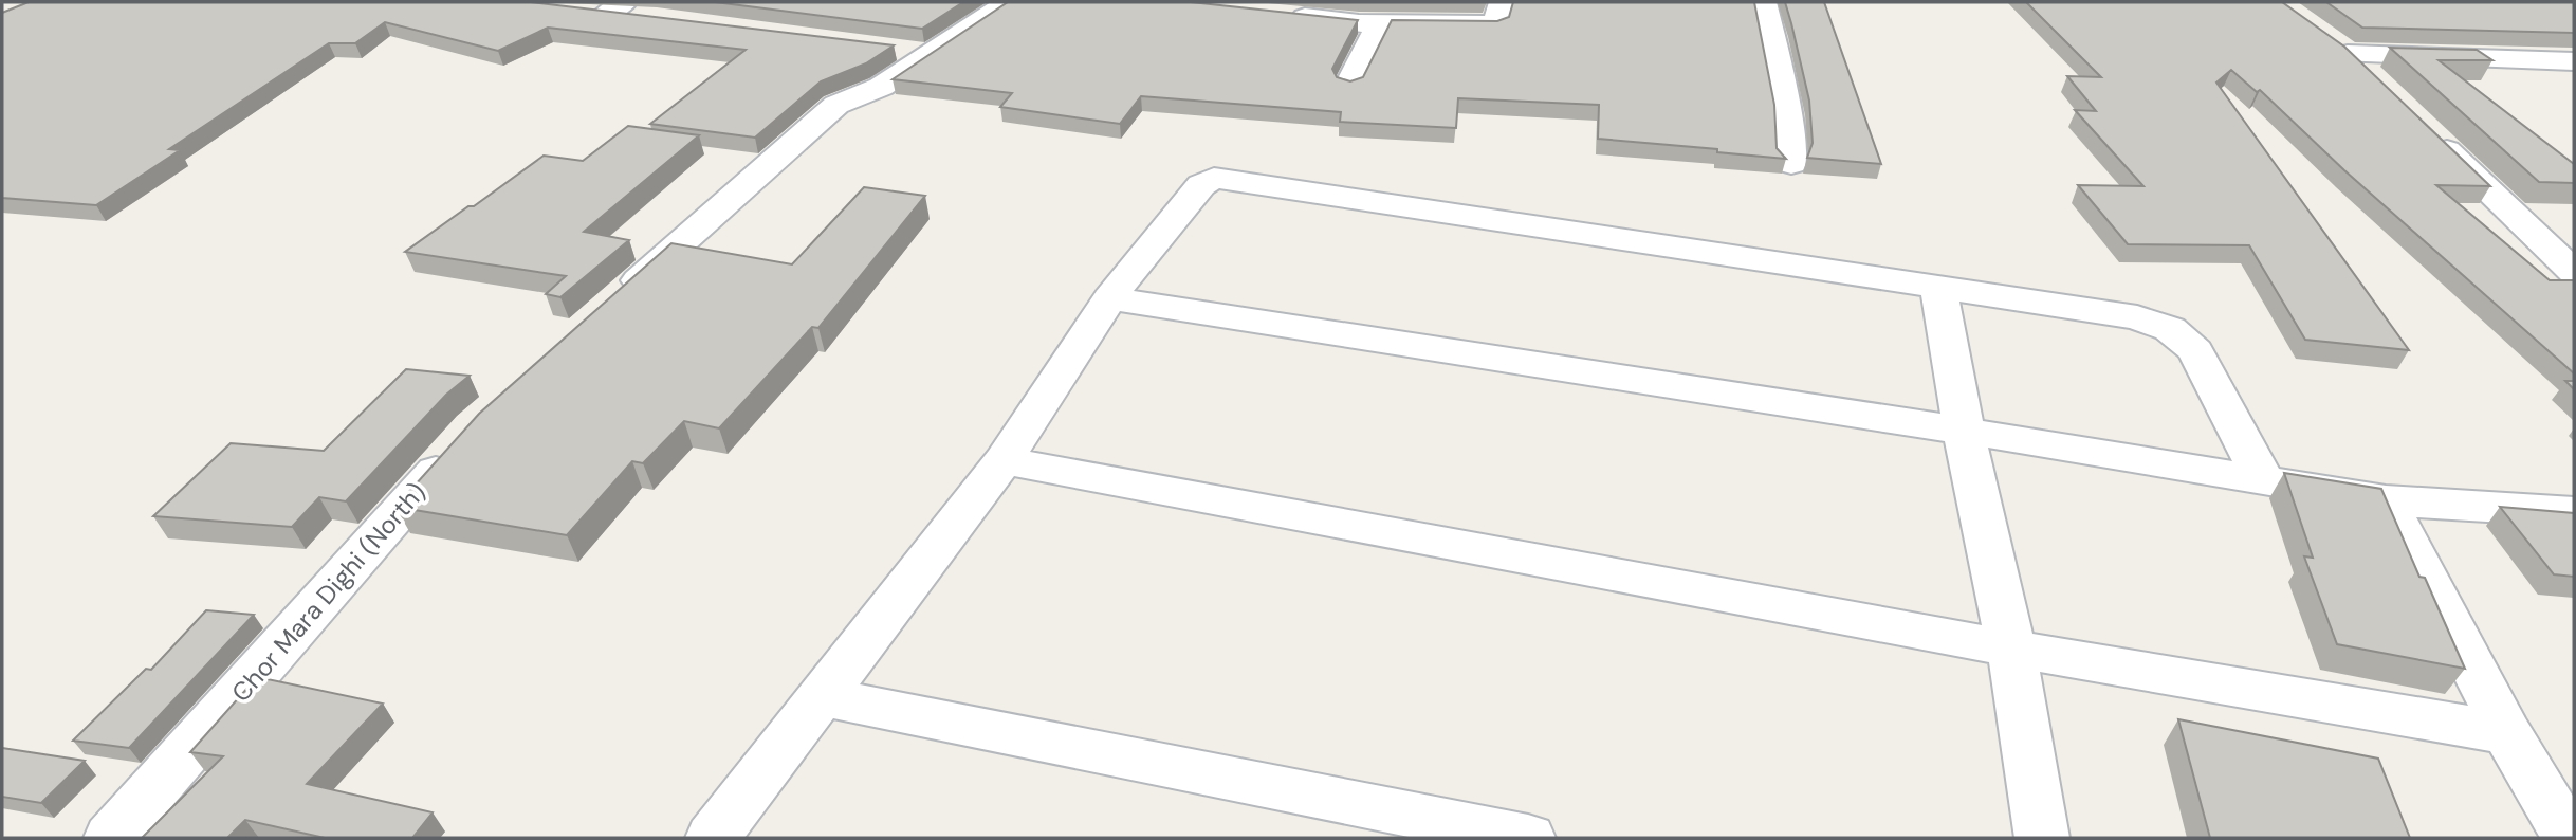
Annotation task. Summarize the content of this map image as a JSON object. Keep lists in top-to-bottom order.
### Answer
{
  "streets": {
    "street": ["Chor Mara Dighi (North)"]
  }
}
